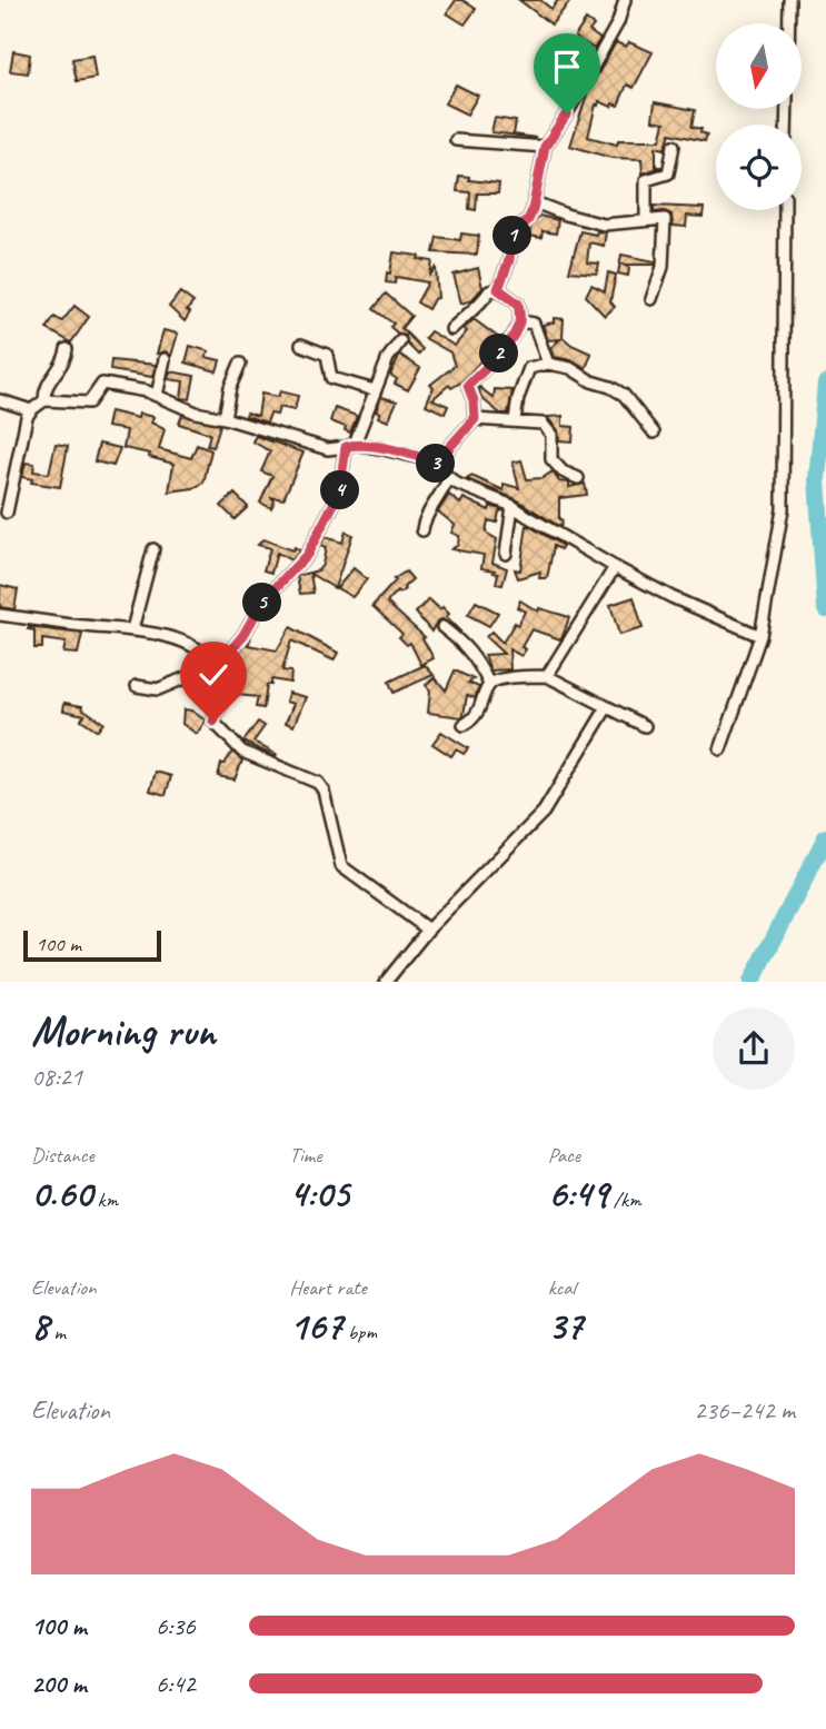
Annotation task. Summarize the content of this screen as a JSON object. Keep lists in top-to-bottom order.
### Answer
{
  "scale_bar": "100 m",
  "north": "bottom",
  "page": {
    "pins": [
      "1",
      "2",
      "3",
      "4",
      "5"
    ],
    "scale": "100 m",
    "heading": ["Morning run", "08:21"],
    "stats": [
      ["Distance", "0.60 km"],
      ["Time", "4:05"],
      ["Pace", "6:49 /km"],
      ["Elevation", "8 m"],
      ["Heart rate", "167 bpm"],
      ["kcal", "37"]
    ],
    "chart": ["Elevation", "236–242 m"],
    "list": [
      {
        "name": "100 m",
        "note": "6:36"
      },
      {
        "name": "200 m",
        "note": "6:42"
      }
    ]
  }
}
